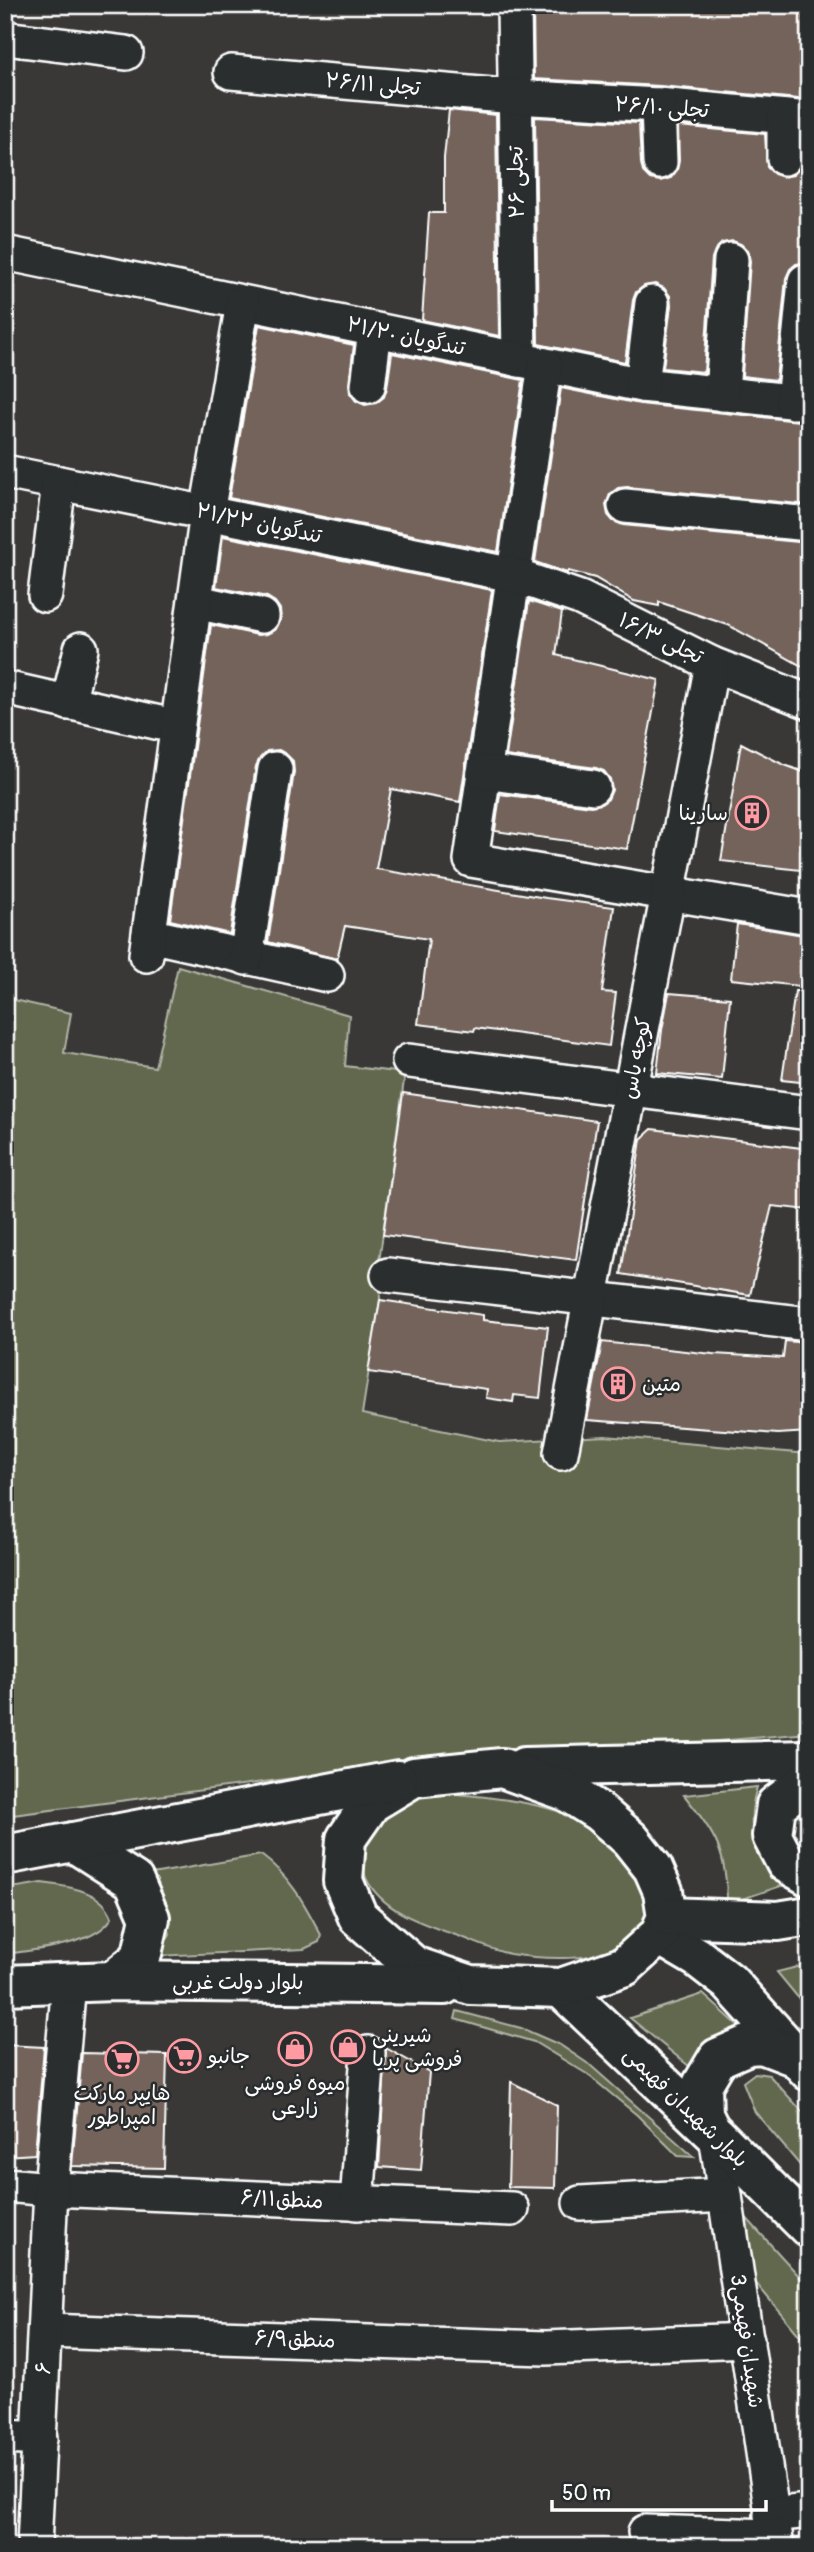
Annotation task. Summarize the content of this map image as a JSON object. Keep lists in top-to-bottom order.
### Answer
{
  "streets": {
    "main road": ["بلوار دولت غربی", "بلوار شهیدان فهیمی"],
    "street": [
      "۲۶/۱۱ تجلی",
      "۲۶/۱۰ تجلی",
      "۲۶ تجلی",
      "۲۱/۲۰ تندگویان",
      "۲۱/۲۲ تندگویان",
      "۱۶/۳ تجلی",
      "کوچه یاس",
      "منطق۶/۱۱",
      "منطق۶/۹",
      "3شهیدان فهیمی",
      "۶"
    ]
  },
  "crossings": [
    ["۲۶/۱۱ تجلی", "۲۶/۱۰ تجلی"],
    ["۲۶/۱۱ تجلی", "۲۶ تجلی"],
    ["۲۶/۱۰ تجلی", "۲۶ تجلی"],
    ["۲۶ تجلی", "۲۱/۲۰ تندگویان"],
    ["۲۶ تجلی", "۲۱/۲۲ تندگویان"],
    ["۲۶ تجلی", "۱۶/۳ تجلی"],
    ["۲۶ تجلی", "کوچه یاس"],
    ["۲۱/۲۲ تندگویان", "۱۶/۳ تجلی"],
    ["۱۶/۳ تجلی", "کوچه یاس"],
    ["بلوار دولت غربی", "بلوار شهیدان فهیمی"],
    ["بلوار دولت غربی", "۶"],
    ["بلوار شهیدان فهیمی", "3شهیدان فهیمی"],
    ["منطق۶/۱۱", "۶"],
    ["منطق۶/۹", "3شهیدان فهیمی"],
    ["منطق۶/۹", "۶"]
  ],
  "places": {
    "building": ["سارینا", "متین"],
    "shop": ["شیرینی فروشی پریا", "میوه فروشی زارعی"],
    "supermarket": ["جانبو", "هایپر مارکت امپراطور"]
  },
  "scale_bar": "50 m"
}
